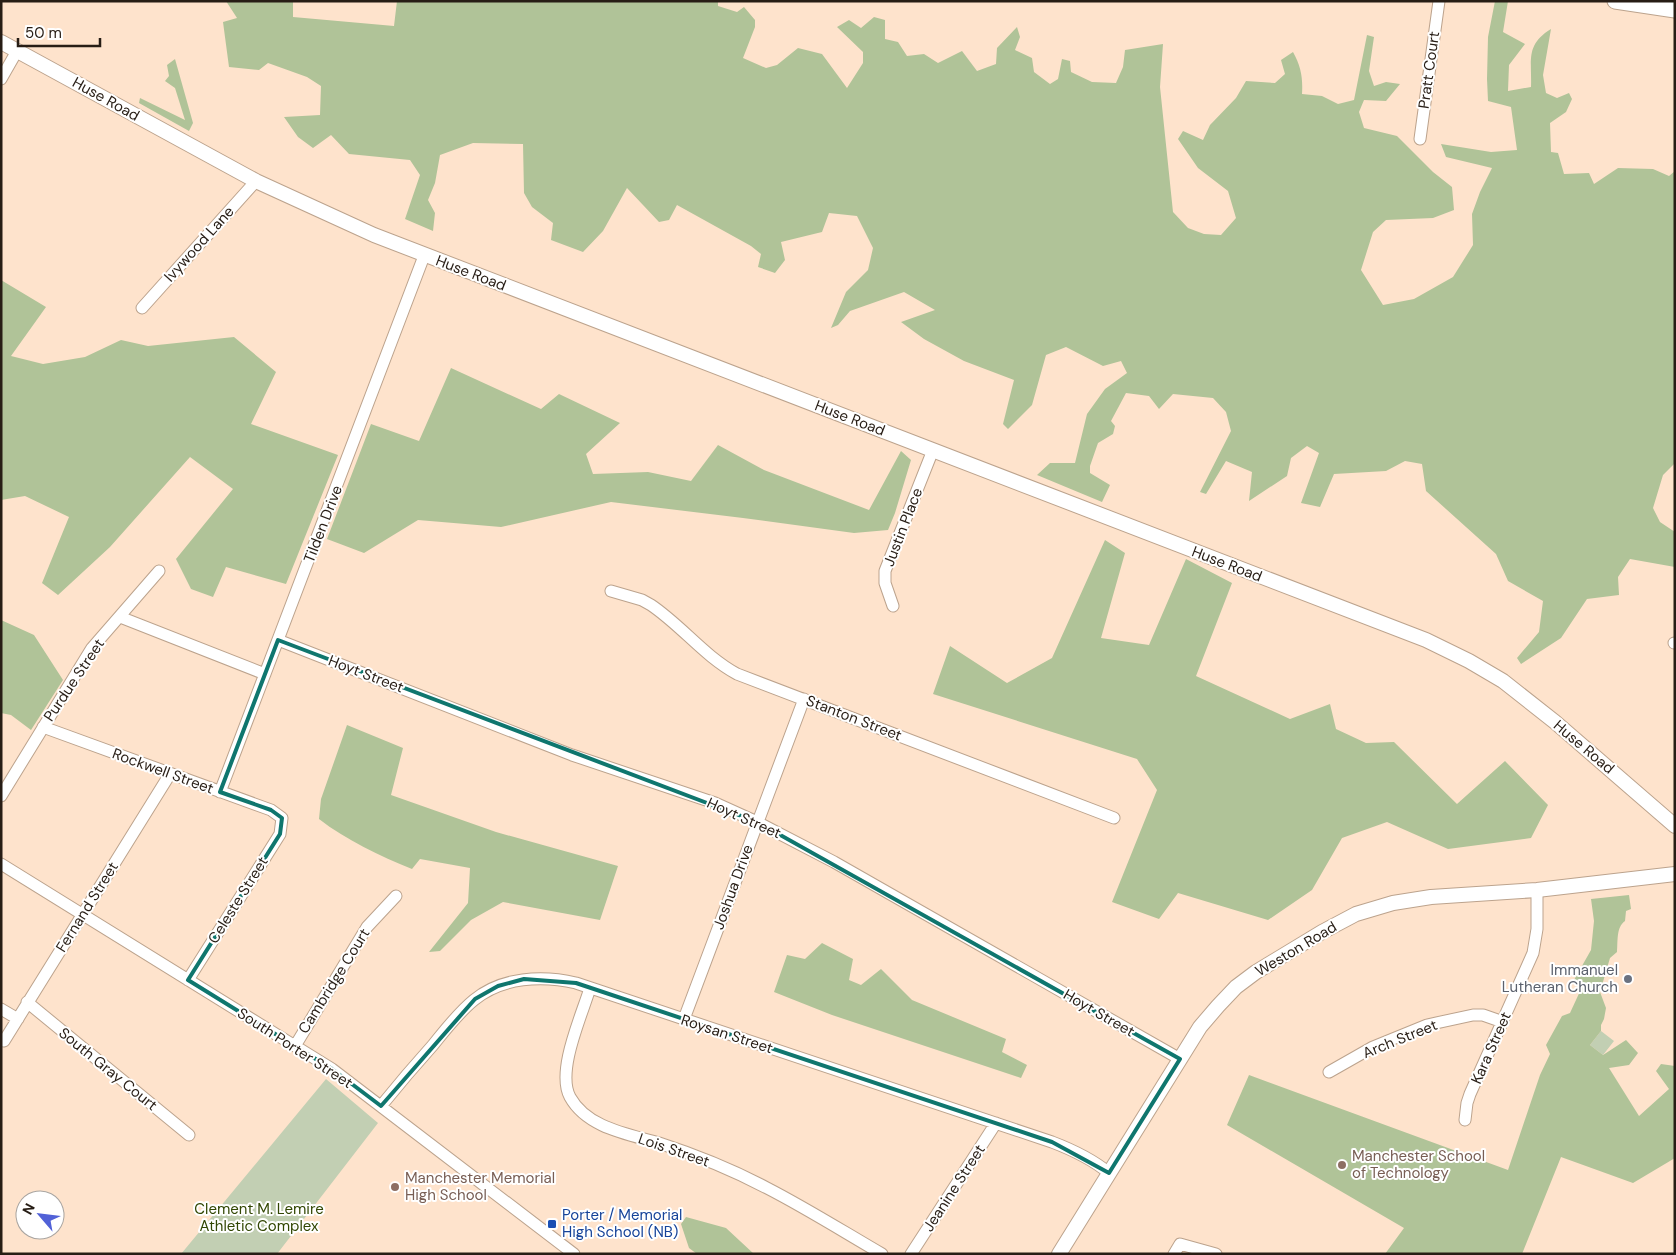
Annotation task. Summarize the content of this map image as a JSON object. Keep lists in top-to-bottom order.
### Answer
{
  "streets": {
    "street": [
      "Pratt Court",
      "Huse Road",
      "Ivywood Lane",
      "Tilden Drive",
      "Justin Place",
      "Hoyt Street",
      "Purdue Street",
      "Stanton Street",
      "Rockwell Street",
      "Joshua Drive",
      "Celeste Street",
      "Fernand Street",
      "Weston Road",
      "Cambridge Court",
      "Roysan Street",
      "Arch Street",
      "South Porter Street",
      "Kara Street",
      "South Gray Court",
      "Lois Street",
      "Jeanine Street"
    ]
  },
  "crossings": [
    ["Huse Road", "Ivywood Lane"],
    ["Huse Road", "Tilden Drive"],
    ["Huse Road", "Justin Place"],
    ["Tilden Drive", "Hoyt Street"],
    ["Tilden Drive", "Rockwell Street"],
    ["Hoyt Street", "Joshua Drive"],
    ["Hoyt Street", "Weston Road"],
    ["Purdue Street", "Rockwell Street"],
    ["Stanton Street", "Joshua Drive"],
    ["Rockwell Street", "Celeste Street"],
    ["Rockwell Street", "Fernand Street"],
    ["Joshua Drive", "Roysan Street"],
    ["Celeste Street", "South Porter Street"],
    ["Fernand Street", "South Porter Street"],
    ["Fernand Street", "South Gray Court"],
    ["Weston Road", "Roysan Street"],
    ["Weston Road", "Kara Street"],
    ["Cambridge Court", "South Porter Street"],
    ["Roysan Street", "South Porter Street"],
    ["Roysan Street", "Lois Street"],
    ["Roysan Street", "Jeanine Street"],
    ["Arch Street", "Kara Street"]
  ],
  "parks": ["Clement M. Lemire Athletic Complex"],
  "places": {
    "other": ["Immanuel Lutheran Church", "Manchester School of Technology", "Manchester Memorial High School"],
    "transit": ["Porter / Memorial High School (NB)"]
  },
  "scale_bar": "50 m",
  "north": "top left"
}
